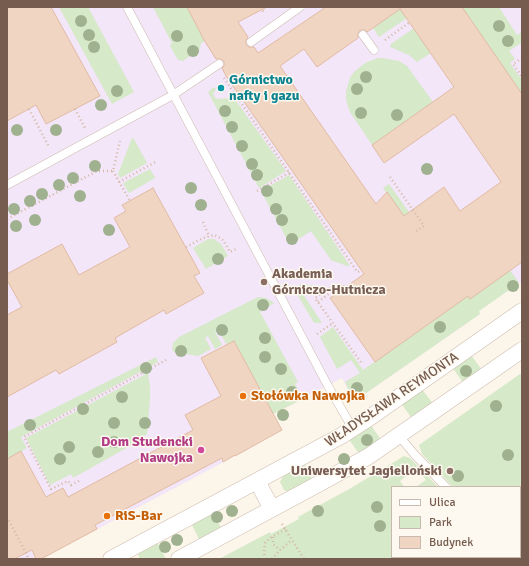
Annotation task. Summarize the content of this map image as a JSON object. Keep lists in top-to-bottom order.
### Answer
{
  "streets": {
    "street": ["WŁADYSŁAWA REYMONTA"]
  },
  "places": [
    "Górnictwo nafty i gazu",
    "Akademia Górniczo-Hutnicza",
    "Stołówka Nawojka",
    "Dom Studencki Nawojka",
    "Uniwersytet Jagielloński",
    "RiS-Bar"
  ],
  "legend": ["Ulica", "Park", "Budynek"]
}
